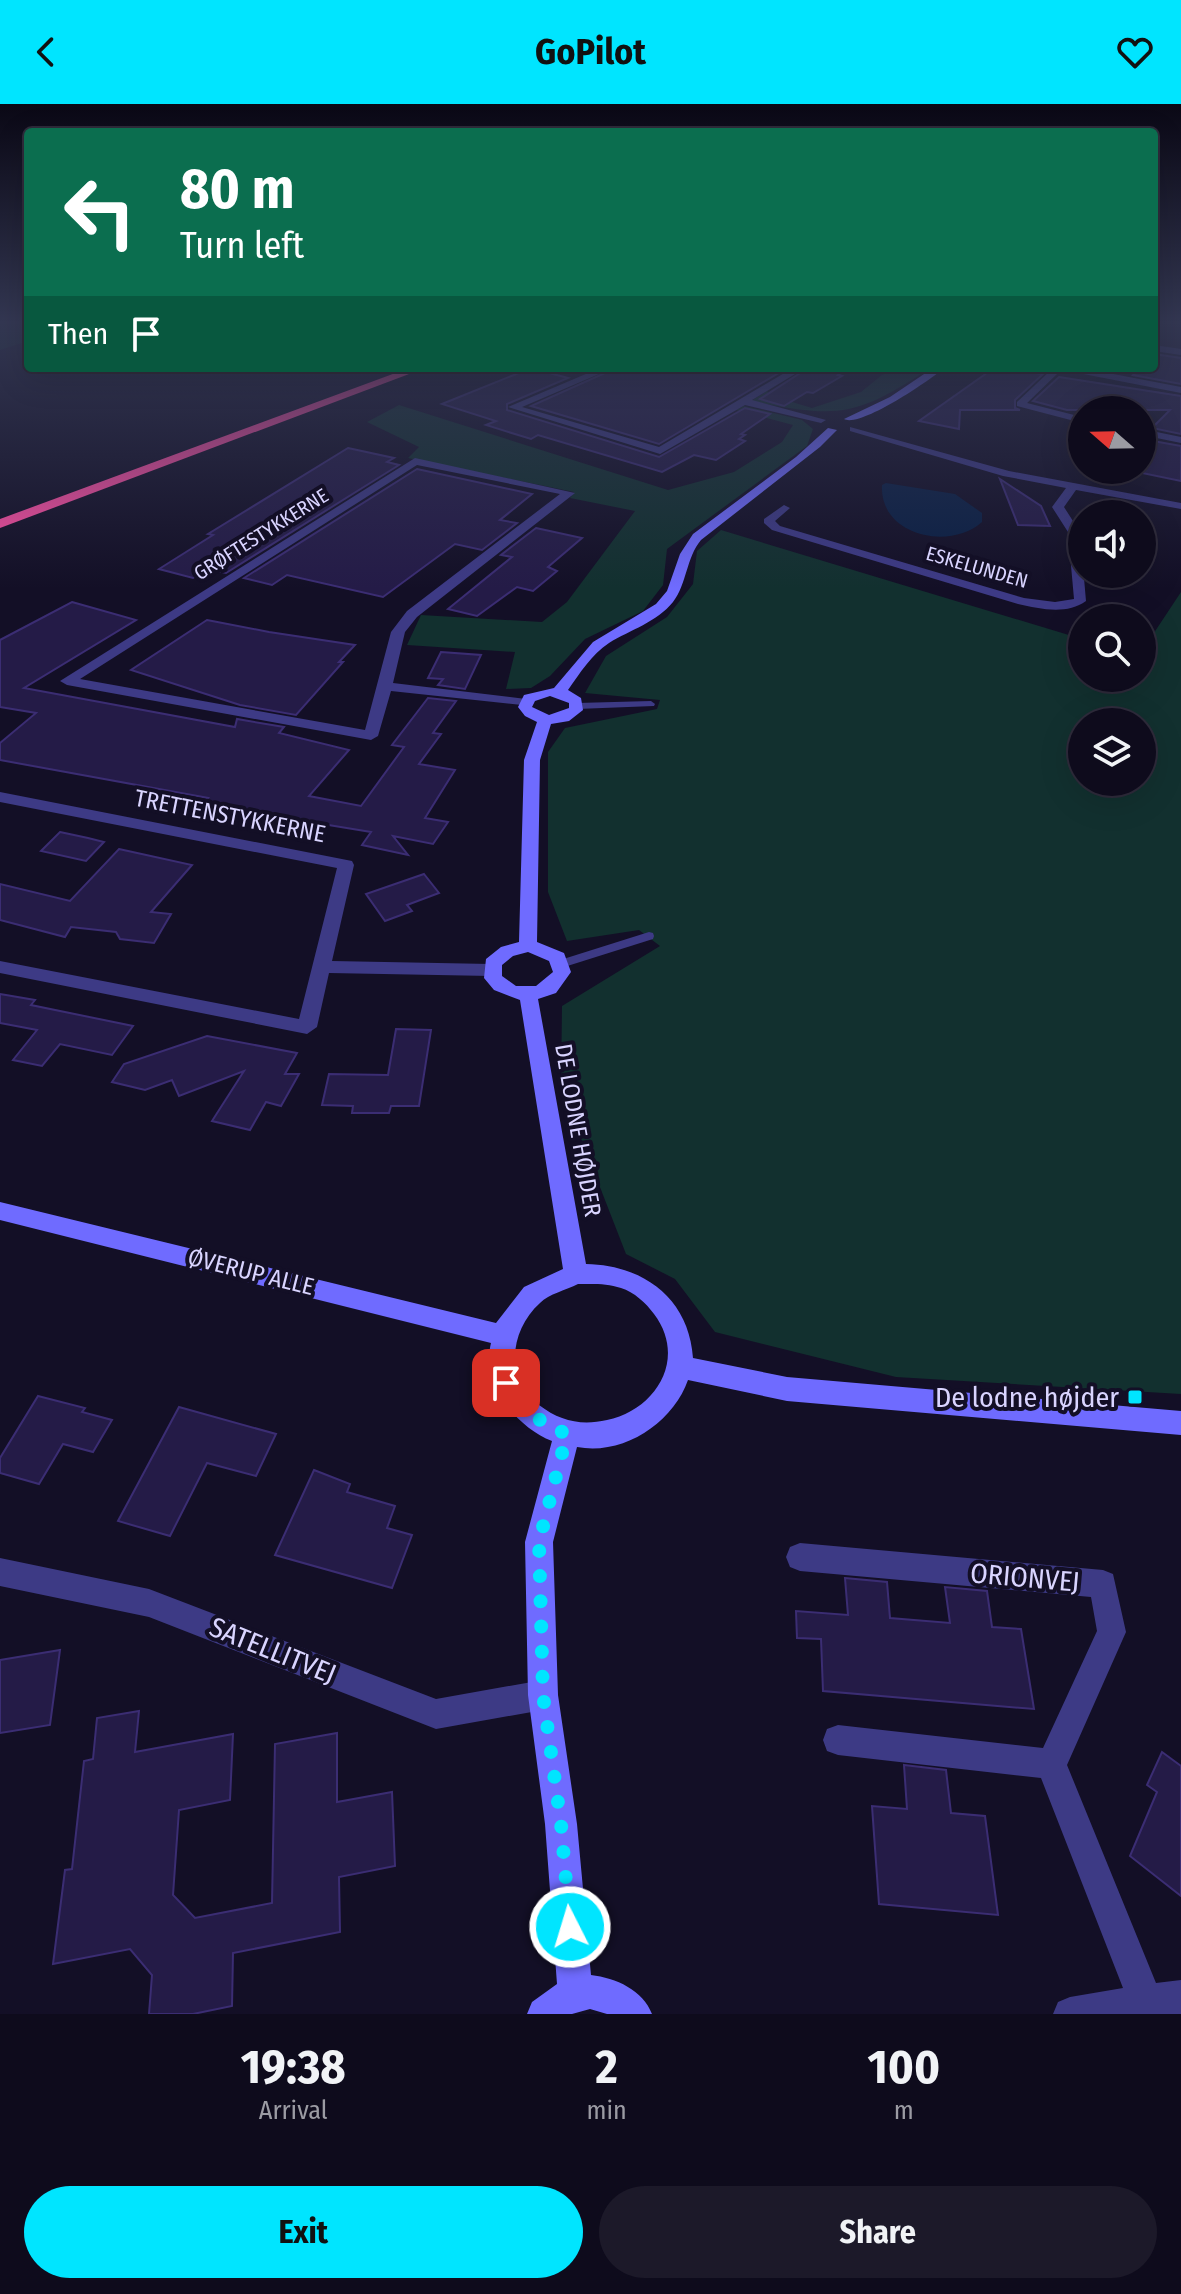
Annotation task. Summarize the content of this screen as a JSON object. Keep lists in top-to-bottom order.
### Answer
{
  "streets": {
    "street": [
      "GRØFTESTYKKERNE",
      "ESKELUNDEN",
      "TRETTENSTYKKERNE",
      "DE LODNE HØJDER",
      "ØVERUP ALLE",
      "ORIONVEJ",
      "SATELLITVEJ"
    ]
  },
  "crossings": [
    ["DE LODNE HØJDER", "ØVERUP ALLE"]
  ],
  "places": {
    "transit": ["De lodne højder"]
  },
  "north": "left",
  "page": {
    "header": "GoPilot",
    "turn": ["80 m", "Turn left"],
    "then": "Then",
    "eta": [
      "19:38",
      "Arrival",
      "2",
      "min",
      "100",
      "m"
    ],
    "buttons": ["Exit", "Share"]
  }
}
